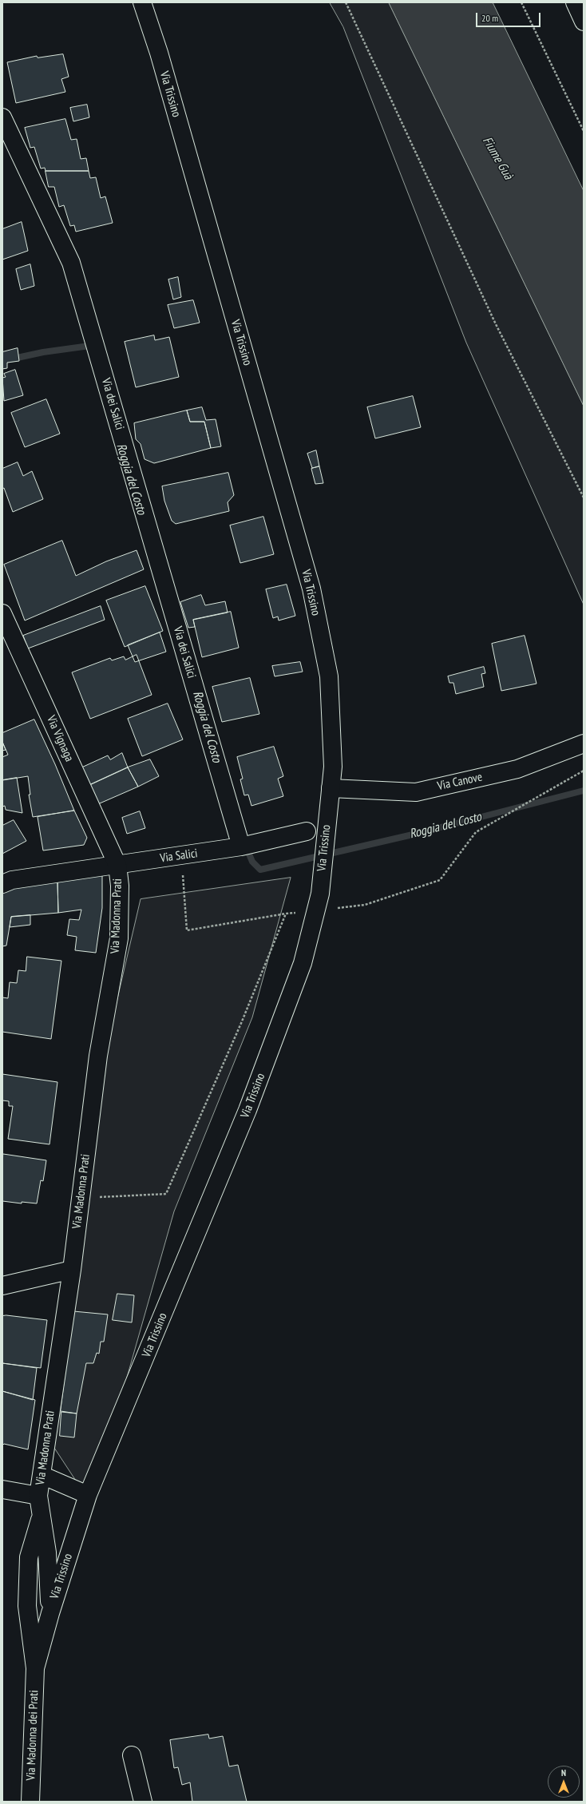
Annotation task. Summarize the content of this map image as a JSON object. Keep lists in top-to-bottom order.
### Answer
{
  "streets": {
    "street": [
      "Via Trissino",
      "Via dei Salici",
      "Via Vignaga",
      "Via Canove",
      "Via Salici",
      "Via Madonna Prati",
      "Via Madonna dei Prati"
    ]
  },
  "crossings": [
    ["Via Trissino", "Via Canove"],
    ["Via Trissino", "Via Madonna Prati"],
    ["Via Trissino", "Via Madonna dei Prati"],
    ["Via dei Salici", "Via Salici"],
    ["Via Vignaga", "Via Salici"],
    ["Via Vignaga", "Via Madonna Prati"],
    ["Via Salici", "Via Madonna Prati"]
  ],
  "water": ["Fiume Guà", "Roggia del Costo"],
  "scale_bar": "20 m",
  "north": "top"
}
